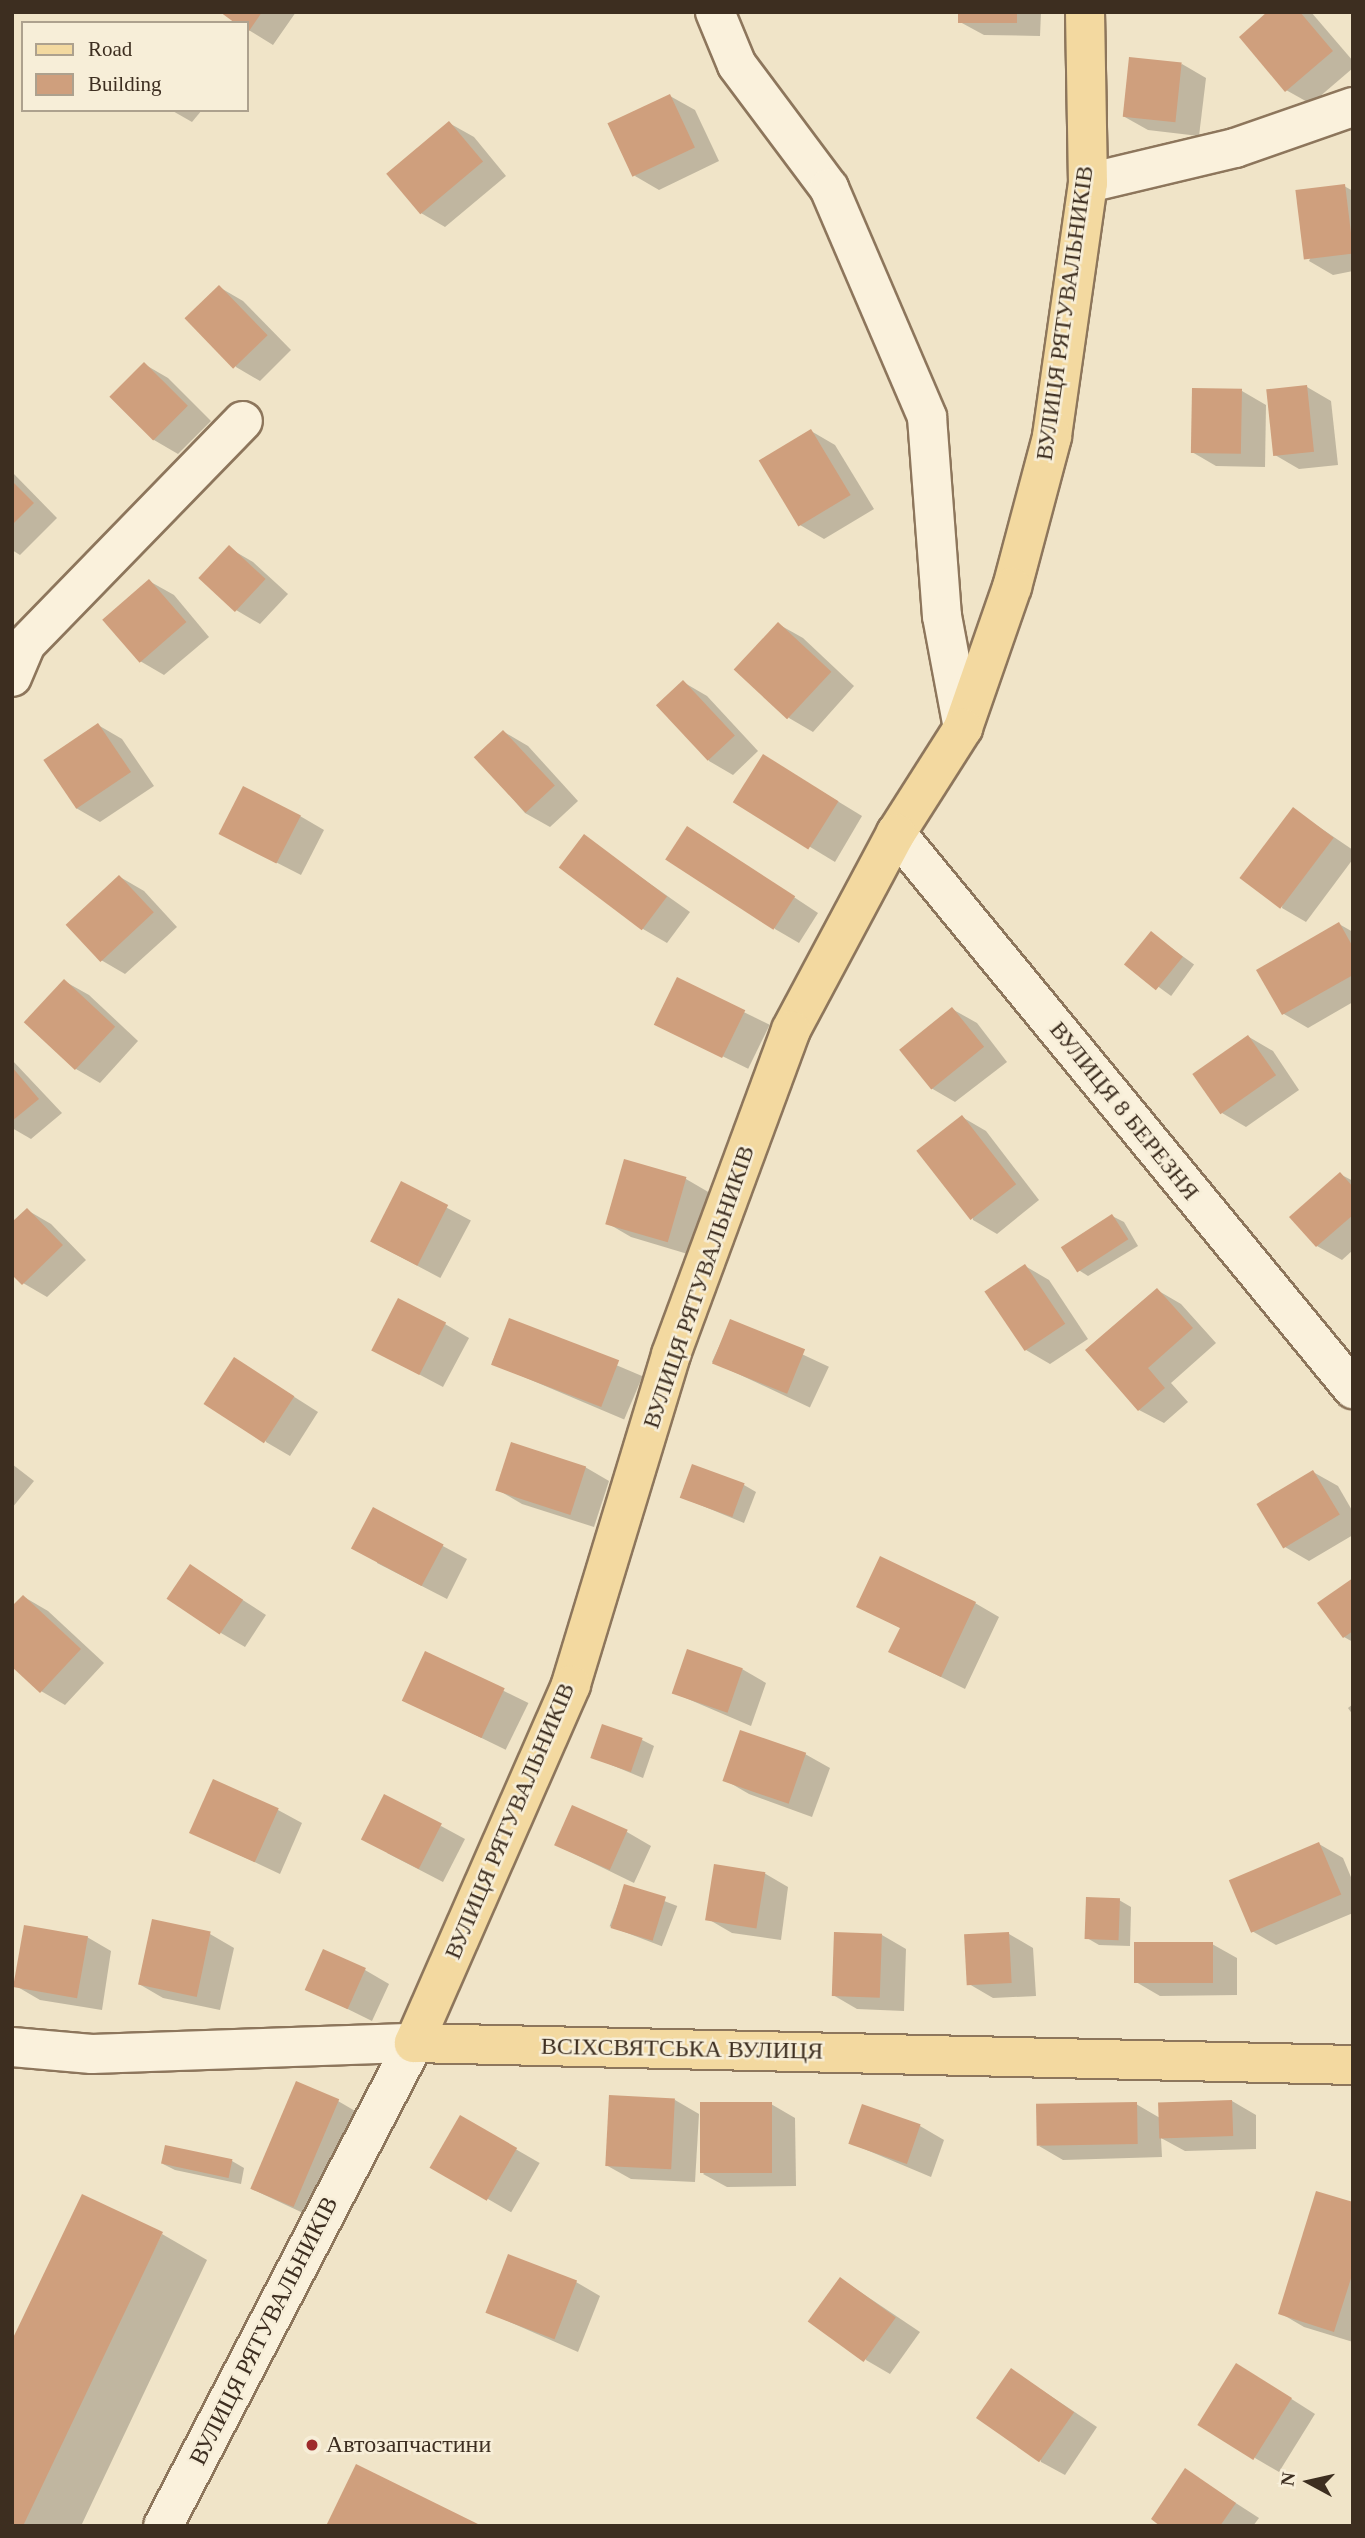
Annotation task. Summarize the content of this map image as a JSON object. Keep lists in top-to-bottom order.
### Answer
{
  "streets": {
    "main road": ["ВУЛИЦЯ РЯТУВАЛЬНИКІВ", "ВСІХСВЯТСЬКА ВУЛИЦЯ"],
    "street": ["ВУЛИЦЯ 8 БЕРЕЗНЯ"]
  },
  "crossings": [
    ["ВУЛИЦЯ РЯТУВАЛЬНИКІВ", "ВУЛИЦЯ 8 БЕРЕЗНЯ"],
    ["ВУЛИЦЯ РЯТУВАЛЬНИКІВ", "ВСІХСВЯТСЬКА ВУЛИЦЯ"]
  ],
  "places": ["Автозапчастини"],
  "legend": ["Road", "Building"],
  "north": "left"
}
